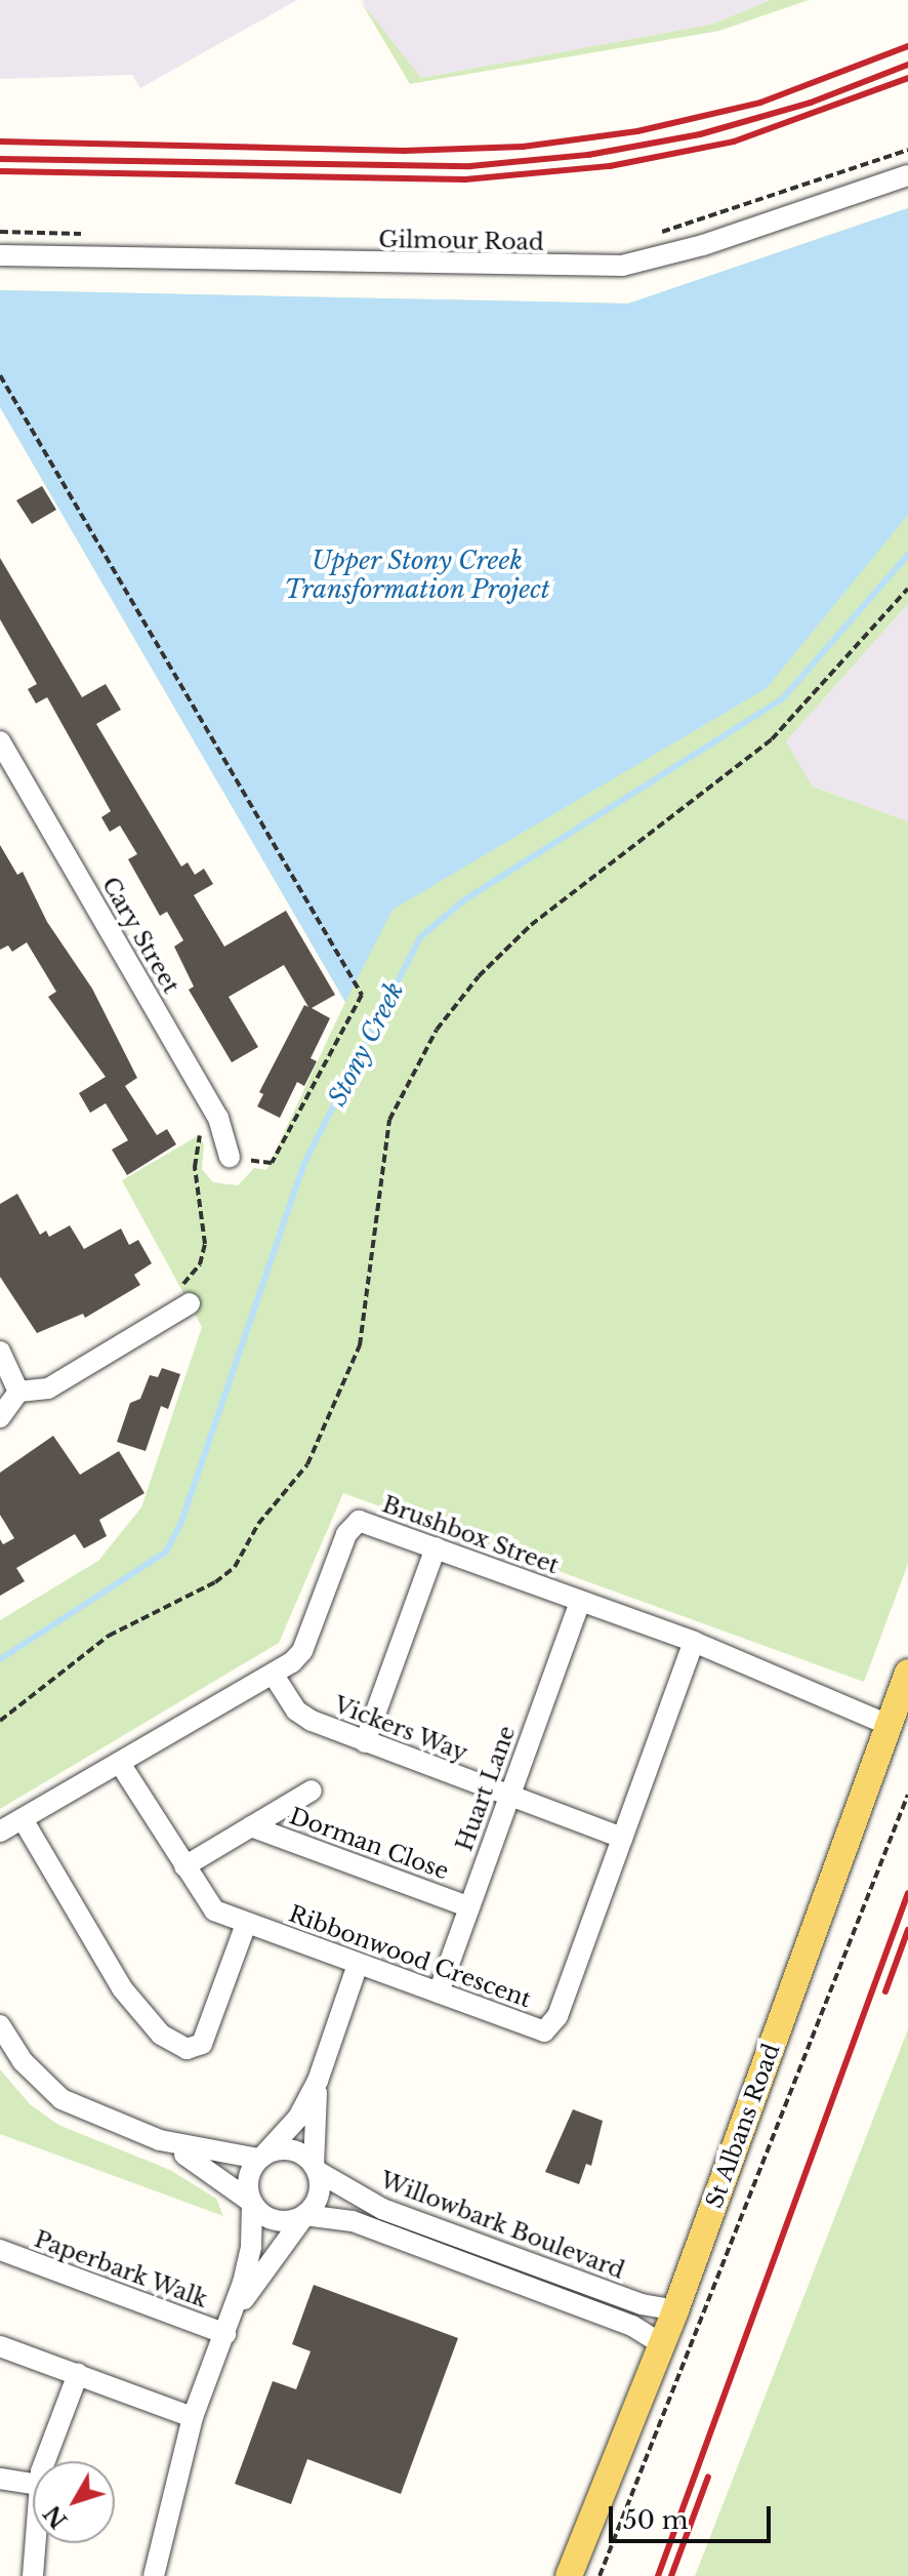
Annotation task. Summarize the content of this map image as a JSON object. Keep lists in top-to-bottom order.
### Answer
{
  "streets": {
    "main road": ["St Albans Road"],
    "street": [
      "Gilmour Road",
      "Cary Street",
      "Brushbox Street",
      "Vickers Way",
      "Huart Lane",
      "Dorman Close",
      "Ribbonwood Crescent",
      "Willowbark Boulevard",
      "Paperbark Walk"
    ]
  },
  "crossings": [
    ["Brushbox Street", "Vickers Way"],
    ["Brushbox Street", "Huart Lane"],
    ["Brushbox Street", "Ribbonwood Crescent"],
    ["Brushbox Street", "St Albans Road"],
    ["Vickers Way", "Huart Lane"],
    ["Vickers Way", "Ribbonwood Crescent"],
    ["Huart Lane", "Dorman Close"],
    ["Huart Lane", "Ribbonwood Crescent"],
    ["Dorman Close", "Ribbonwood Crescent"],
    ["St Albans Road", "Willowbark Boulevard"]
  ],
  "water": ["Upper Stony Creek Transformation Project", "Stony Creek"],
  "scale_bar": "50 m",
  "north": "bottom left"
}
